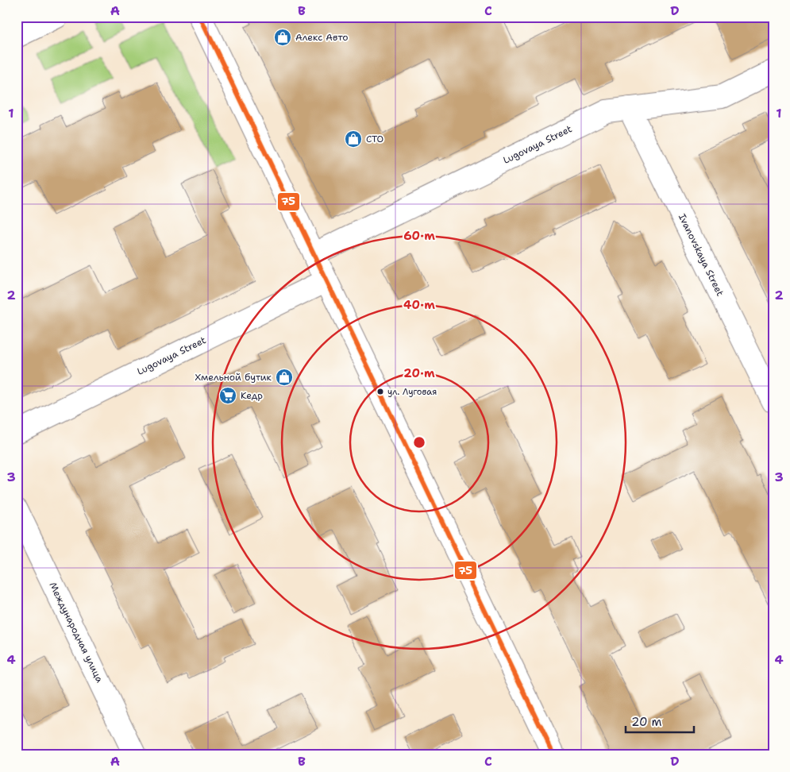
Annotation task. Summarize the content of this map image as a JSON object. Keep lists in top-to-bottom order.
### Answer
{
  "streets": {
    "street": ["Lugovaya Street", "Ivanovskaya Street", "Международная улица"]
  },
  "crossings": [
    ["Lugovaya Street", "Ivanovskaya Street"]
  ],
  "places": {
    "shop": ["Алекс Авто", "СТО", "Хмельной бутик"],
    "other": ["ул. Луговая"],
    "supermarket": ["Кедр"]
  },
  "lines": ["transit line 75"],
  "scale_bar": "20 m",
  "grid": {
    "columns": [
      "A",
      "B",
      "C",
      "D"
    ],
    "rows": [
      "1",
      "2",
      "3",
      "4"
    ]
  },
  "rings": ["60 m", "40 m", "20 m"]
}
